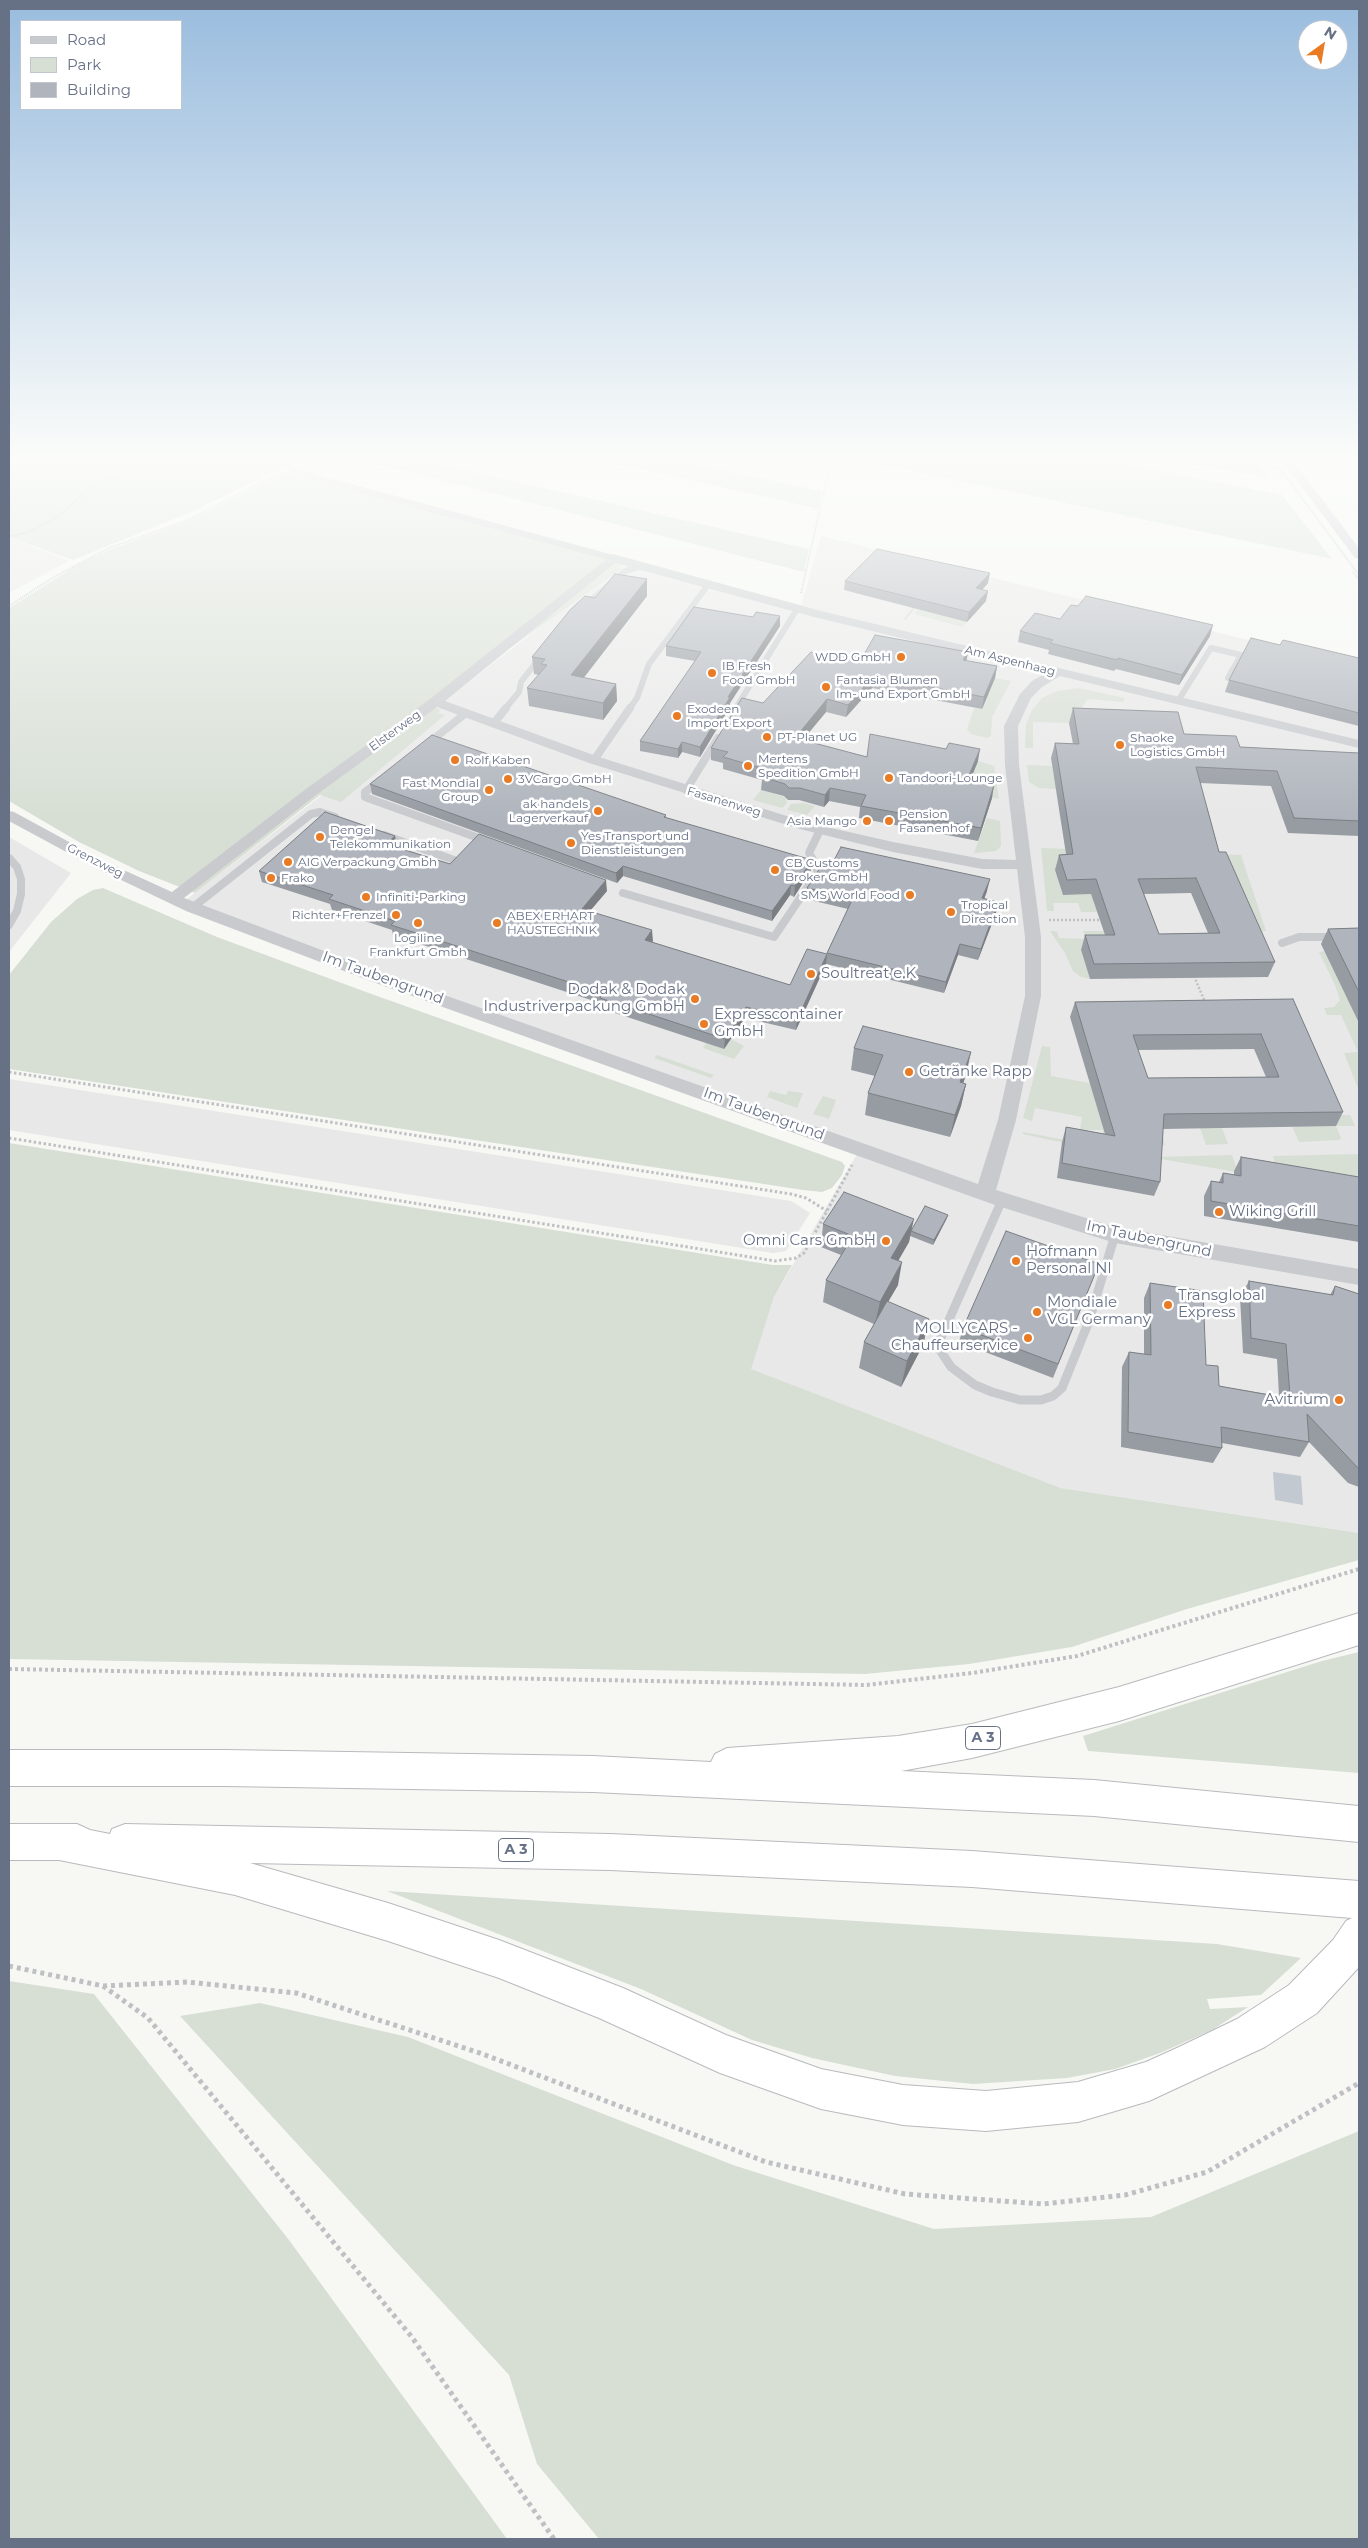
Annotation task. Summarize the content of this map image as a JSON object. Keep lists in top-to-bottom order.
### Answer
{
  "streets": {
    "highway": ["A 3"],
    "street": [
      "Am Aspenhaag",
      "Elsterweg",
      "Fasanenweg",
      "Grenzweg",
      "Im Taubengrund"
    ]
  },
  "crossings": [
    ["Elsterweg", "Fasanenweg"],
    ["Elsterweg", "Grenzweg"],
    ["Elsterweg", "Im Taubengrund"],
    ["Grenzweg", "Im Taubengrund"]
  ],
  "places": [
    "WDD GmbH",
    "IB Fresh Food GmbH",
    "Fantasia Blumen Im- und Export GmbH",
    "Exodeen Import Export",
    "PT-Planet UG",
    "Shaoke Logistics GmbH",
    "Rolf Kaben",
    "Mertens Spedition GmbH",
    "Tandoori-Lounge",
    "3VCargo GmbH",
    "Fast Mondial Group",
    "ak handels Lagerverkauf",
    "Asia Mango",
    "Pension Fasanenhof",
    "Dengel Telekommunikation",
    "Yes Transport und Dienstleistungen",
    "AIG Verpackung Gmbh",
    "CB Customs Broker GmbH",
    "Frako",
    "SMS World Food",
    "Infiniti-Parking",
    "Tropical Direction",
    "Richter+Frenzel",
    "Logiline Frankfurt Gmbh",
    "ABEX ERHART HAUSTECHNIK",
    "Soultreat e.K",
    "Dodak & Dodak Industriverpackung GmbH",
    "Expresscontainer GmbH",
    "Getränke Rapp",
    "Wiking Grill",
    "Omni Cars GmbH",
    "Hofmann Personal Nl",
    "Transglobal Express",
    "Mondiale VGL Germany",
    "MOLLYCARS - Chauffeurservice",
    "Avitrium"
  ],
  "legend": ["Road", "Park", "Building"],
  "north": "top right"
}
